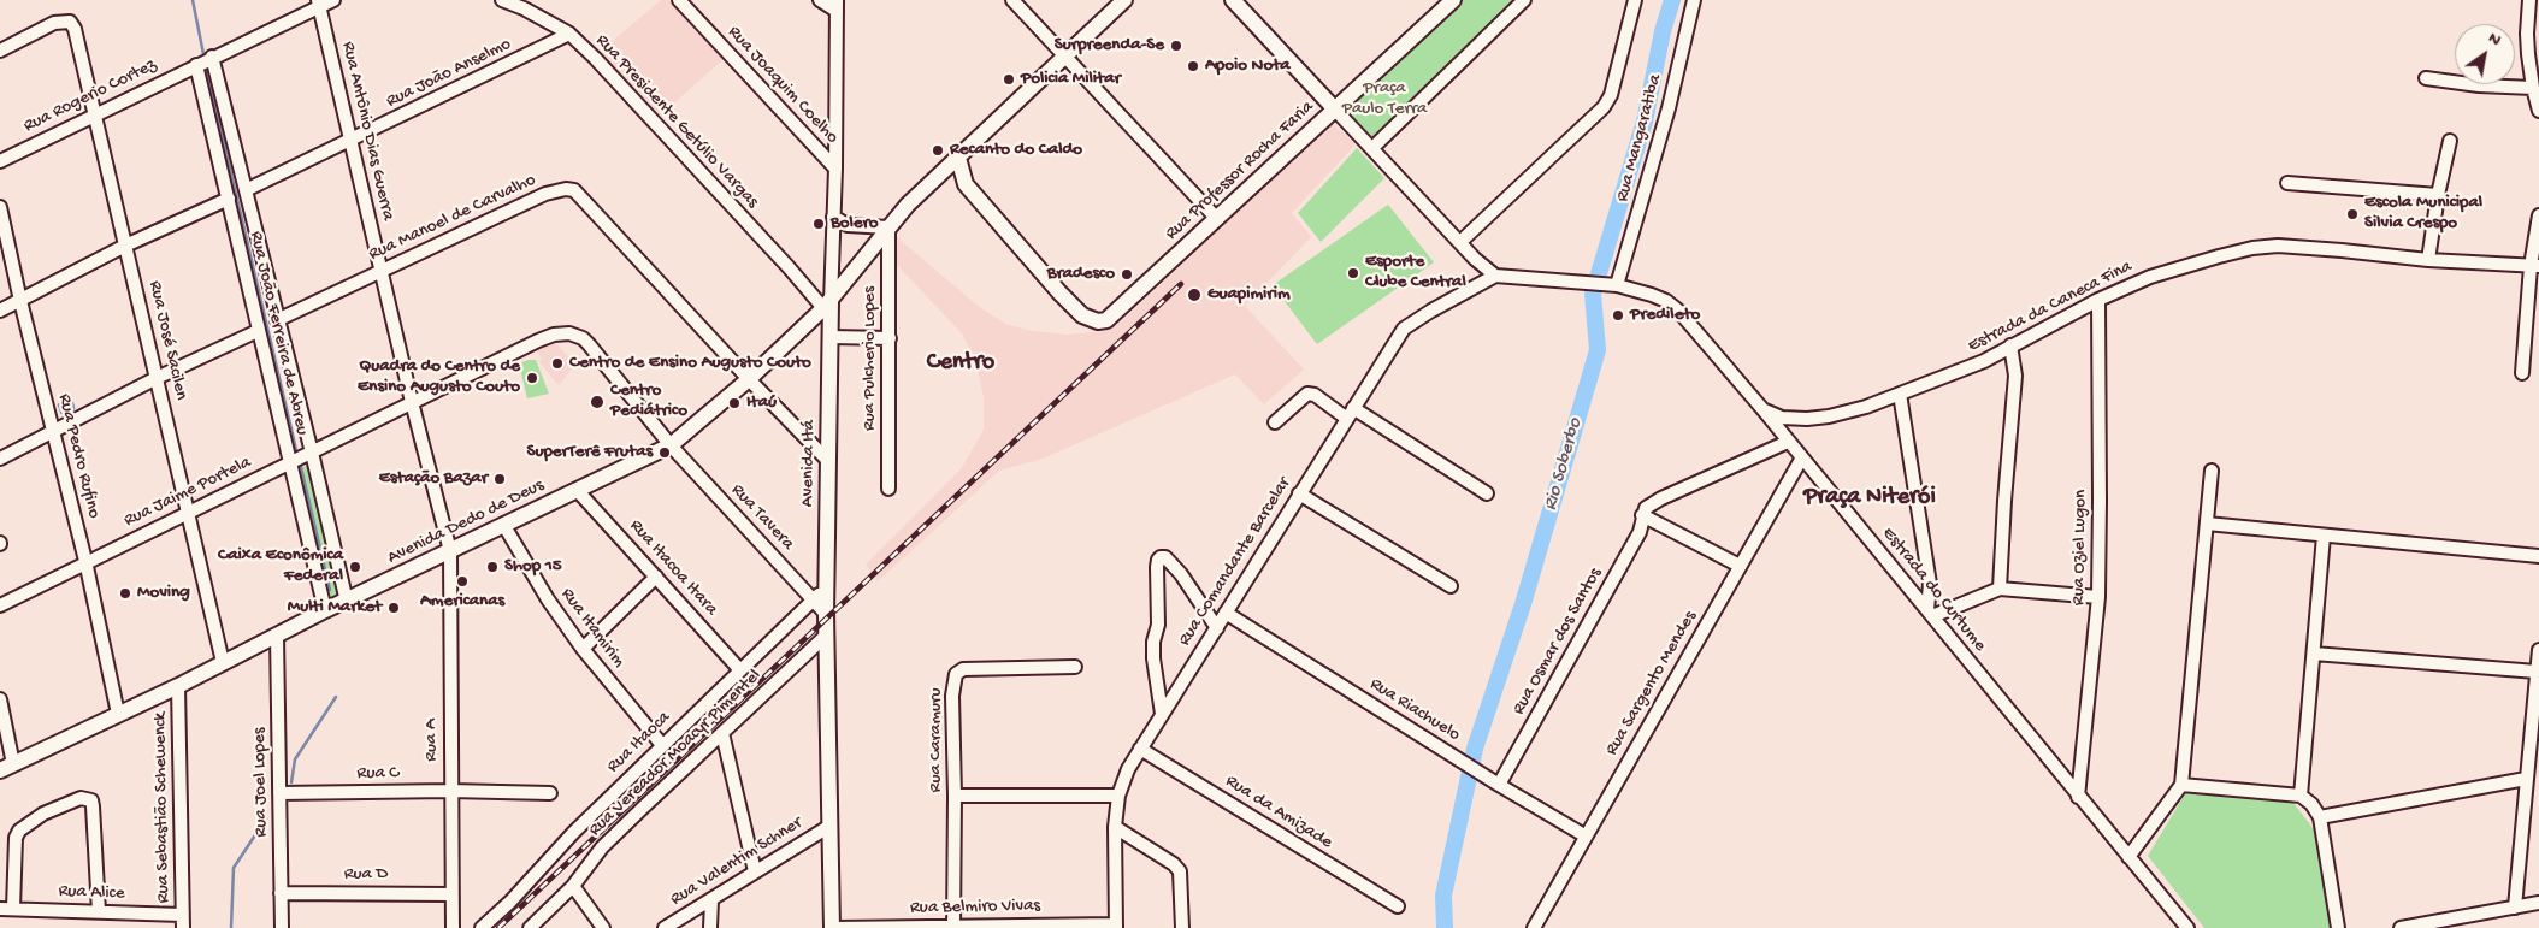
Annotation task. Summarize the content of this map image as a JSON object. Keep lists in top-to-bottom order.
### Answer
{
  "streets": {
    "main road": ["Rua Professor Rocha Faria", "Avenida Itá", "Avenida Dedo de Deus"],
    "street": [
      "Rua João Anselmo",
      "Rua Joaquim Coelho",
      "Rua Rogerio Cortez",
      "Rua Presidente Getúlio Vargas",
      "Rua Antônio Dias Guerra",
      "Rua Mangaratiba",
      "Rua Manoel de Carvalho",
      "Estrada da Caneca Fina",
      "Rua João Ferreira de Abreu",
      "Rua José Sacilen",
      "Rua Pulcherio Lopes",
      "Rua Pedro Rufino",
      "Rua Jaime Portela",
      "Rua Tavera",
      "Rua Oziel Lugon",
      "Rua Comandante Barcelar",
      "Rua Itacoa Itara",
      "Estrada do Curtume",
      "Rua Itamirim",
      "Rua Osmar dos Santos",
      "Rua Sargento Mendes",
      "Rua Riachuelo",
      "Rua A",
      "Rua Caramuru",
      "Rua Itaoca",
      "Rua Vereador Moacyr Pimentel",
      "Rua C",
      "Rua Joel Lopes",
      "Rua Sebastião Schewenck",
      "Rua da Amizade",
      "Rua Valentim Schner",
      "Rua D",
      "Rua Alice",
      "Rua Belmiro Vivas"
    ]
  },
  "crossings": [
    ["Rua João Anselmo", "Rua Presidente Getúlio Vargas"],
    ["Rua João Anselmo", "Rua Antônio Dias Guerra"],
    ["Rua João Anselmo", "Rua João Ferreira de Abreu"],
    ["Rua Joaquim Coelho", "Avenida Itá"],
    ["Rua Rogerio Cortez", "Rua João Ferreira de Abreu"],
    ["Rua Rogerio Cortez", "Rua José Sacilen"],
    ["Rua Presidente Getúlio Vargas", "Avenida Itá"],
    ["Rua Presidente Getúlio Vargas", "Avenida Dedo de Deus"],
    ["Rua Antônio Dias Guerra", "Rua Manoel de Carvalho"],
    ["Rua Antônio Dias Guerra", "Rua Jaime Portela"],
    ["Rua Antônio Dias Guerra", "Rua Tavera"],
    ["Rua Antônio Dias Guerra", "Avenida Dedo de Deus"],
    ["Rua Antônio Dias Guerra", "Rua A"],
    ["Rua Mangaratiba", "Estrada da Caneca Fina"],
    ["Rua Manoel de Carvalho", "Rua João Ferreira de Abreu"],
    ["Rua Manoel de Carvalho", "Avenida Dedo de Deus"],
    ["Estrada da Caneca Fina", "Rua Oziel Lugon"],
    ["Estrada da Caneca Fina", "Estrada do Curtume"],
    ["Rua João Ferreira de Abreu", "Rua Jaime Portela"],
    ["Rua João Ferreira de Abreu", "Avenida Dedo de Deus"],
    ["Rua José Sacilen", "Rua Jaime Portela"],
    ["Rua José Sacilen", "Avenida Dedo de Deus"],
    ["Rua Pulcherio Lopes", "Avenida Dedo de Deus"],
    ["Rua Pedro Rufino", "Rua Jaime Portela"],
    ["Rua Pedro Rufino", "Avenida Dedo de Deus"],
    ["Avenida Itá", "Rua Tavera"],
    ["Avenida Itá", "Avenida Dedo de Deus"],
    ["Avenida Itá", "Rua Itaoca"],
    ["Avenida Itá", "Rua Vereador Moacyr Pimentel"],
    ["Avenida Itá", "Rua Valentim Schner"],
    ["Avenida Itá", "Rua Belmiro Vivas"],
    ["Rua Jaime Portela", "Rua Tavera"],
    ["Rua Tavera", "Avenida Dedo de Deus"],
    ["Rua Tavera", "Rua Itaoca"],
    ["Avenida Dedo de Deus", "Rua Itacoa Itara"],
    ["Avenida Dedo de Deus", "Rua Itamirim"],
    ["Avenida Dedo de Deus", "Rua A"],
    ["Avenida Dedo de Deus", "Rua Joel Lopes"],
    ["Avenida Dedo de Deus", "Rua Sebastião Schewenck"],
    ["Rua Oziel Lugon", "Estrada do Curtume"],
    ["Rua Comandante Barcelar", "Rua Riachuelo"],
    ["Rua Comandante Barcelar", "Rua da Amizade"],
    ["Rua Comandante Barcelar", "Rua Belmiro Vivas"],
    ["Rua Itacoa Itara", "Rua Itaoca"],
    ["Estrada do Curtume", "Rua Sargento Mendes"],
    ["Rua Itamirim", "Rua Itaoca"],
    ["Rua Osmar dos Santos", "Rua Riachuelo"],
    ["Rua Sargento Mendes", "Rua Riachuelo"],
    ["Rua A", "Rua C"],
    ["Rua A", "Rua D"],
    ["Rua Caramuru", "Rua Belmiro Vivas"],
    ["Rua C", "Rua Joel Lopes"],
    ["Rua Joel Lopes", "Rua D"],
    ["Rua Sebastião Schewenck", "Rua Alice"]
  ],
  "districts": ["Centro", "Praça Niterói"],
  "water": ["Rio Soberbo"],
  "parks": ["Praça Paulo Terra"],
  "places": [
    "Surpreenda-Se",
    "Apoio Nota",
    "Policia Militar",
    "Recanto do Caldo",
    "Escola Municipal Silvia Crespo",
    "Bolero",
    "Esporte Clube Central",
    "Bradesco",
    "Guapimirim",
    "Predileto",
    "Centro de Ensino Augusto Couto",
    "Quadra do Centro de Ensino Augusto Couto",
    "Centro Pediátrico",
    "Itaú",
    "SuperTerê Frutas",
    "Estação Bazar",
    "Caixa Econômica Federal",
    "Shop 15",
    "Americanas",
    "Moving",
    "Multi Market"
  ],
  "north": "top right"
}
